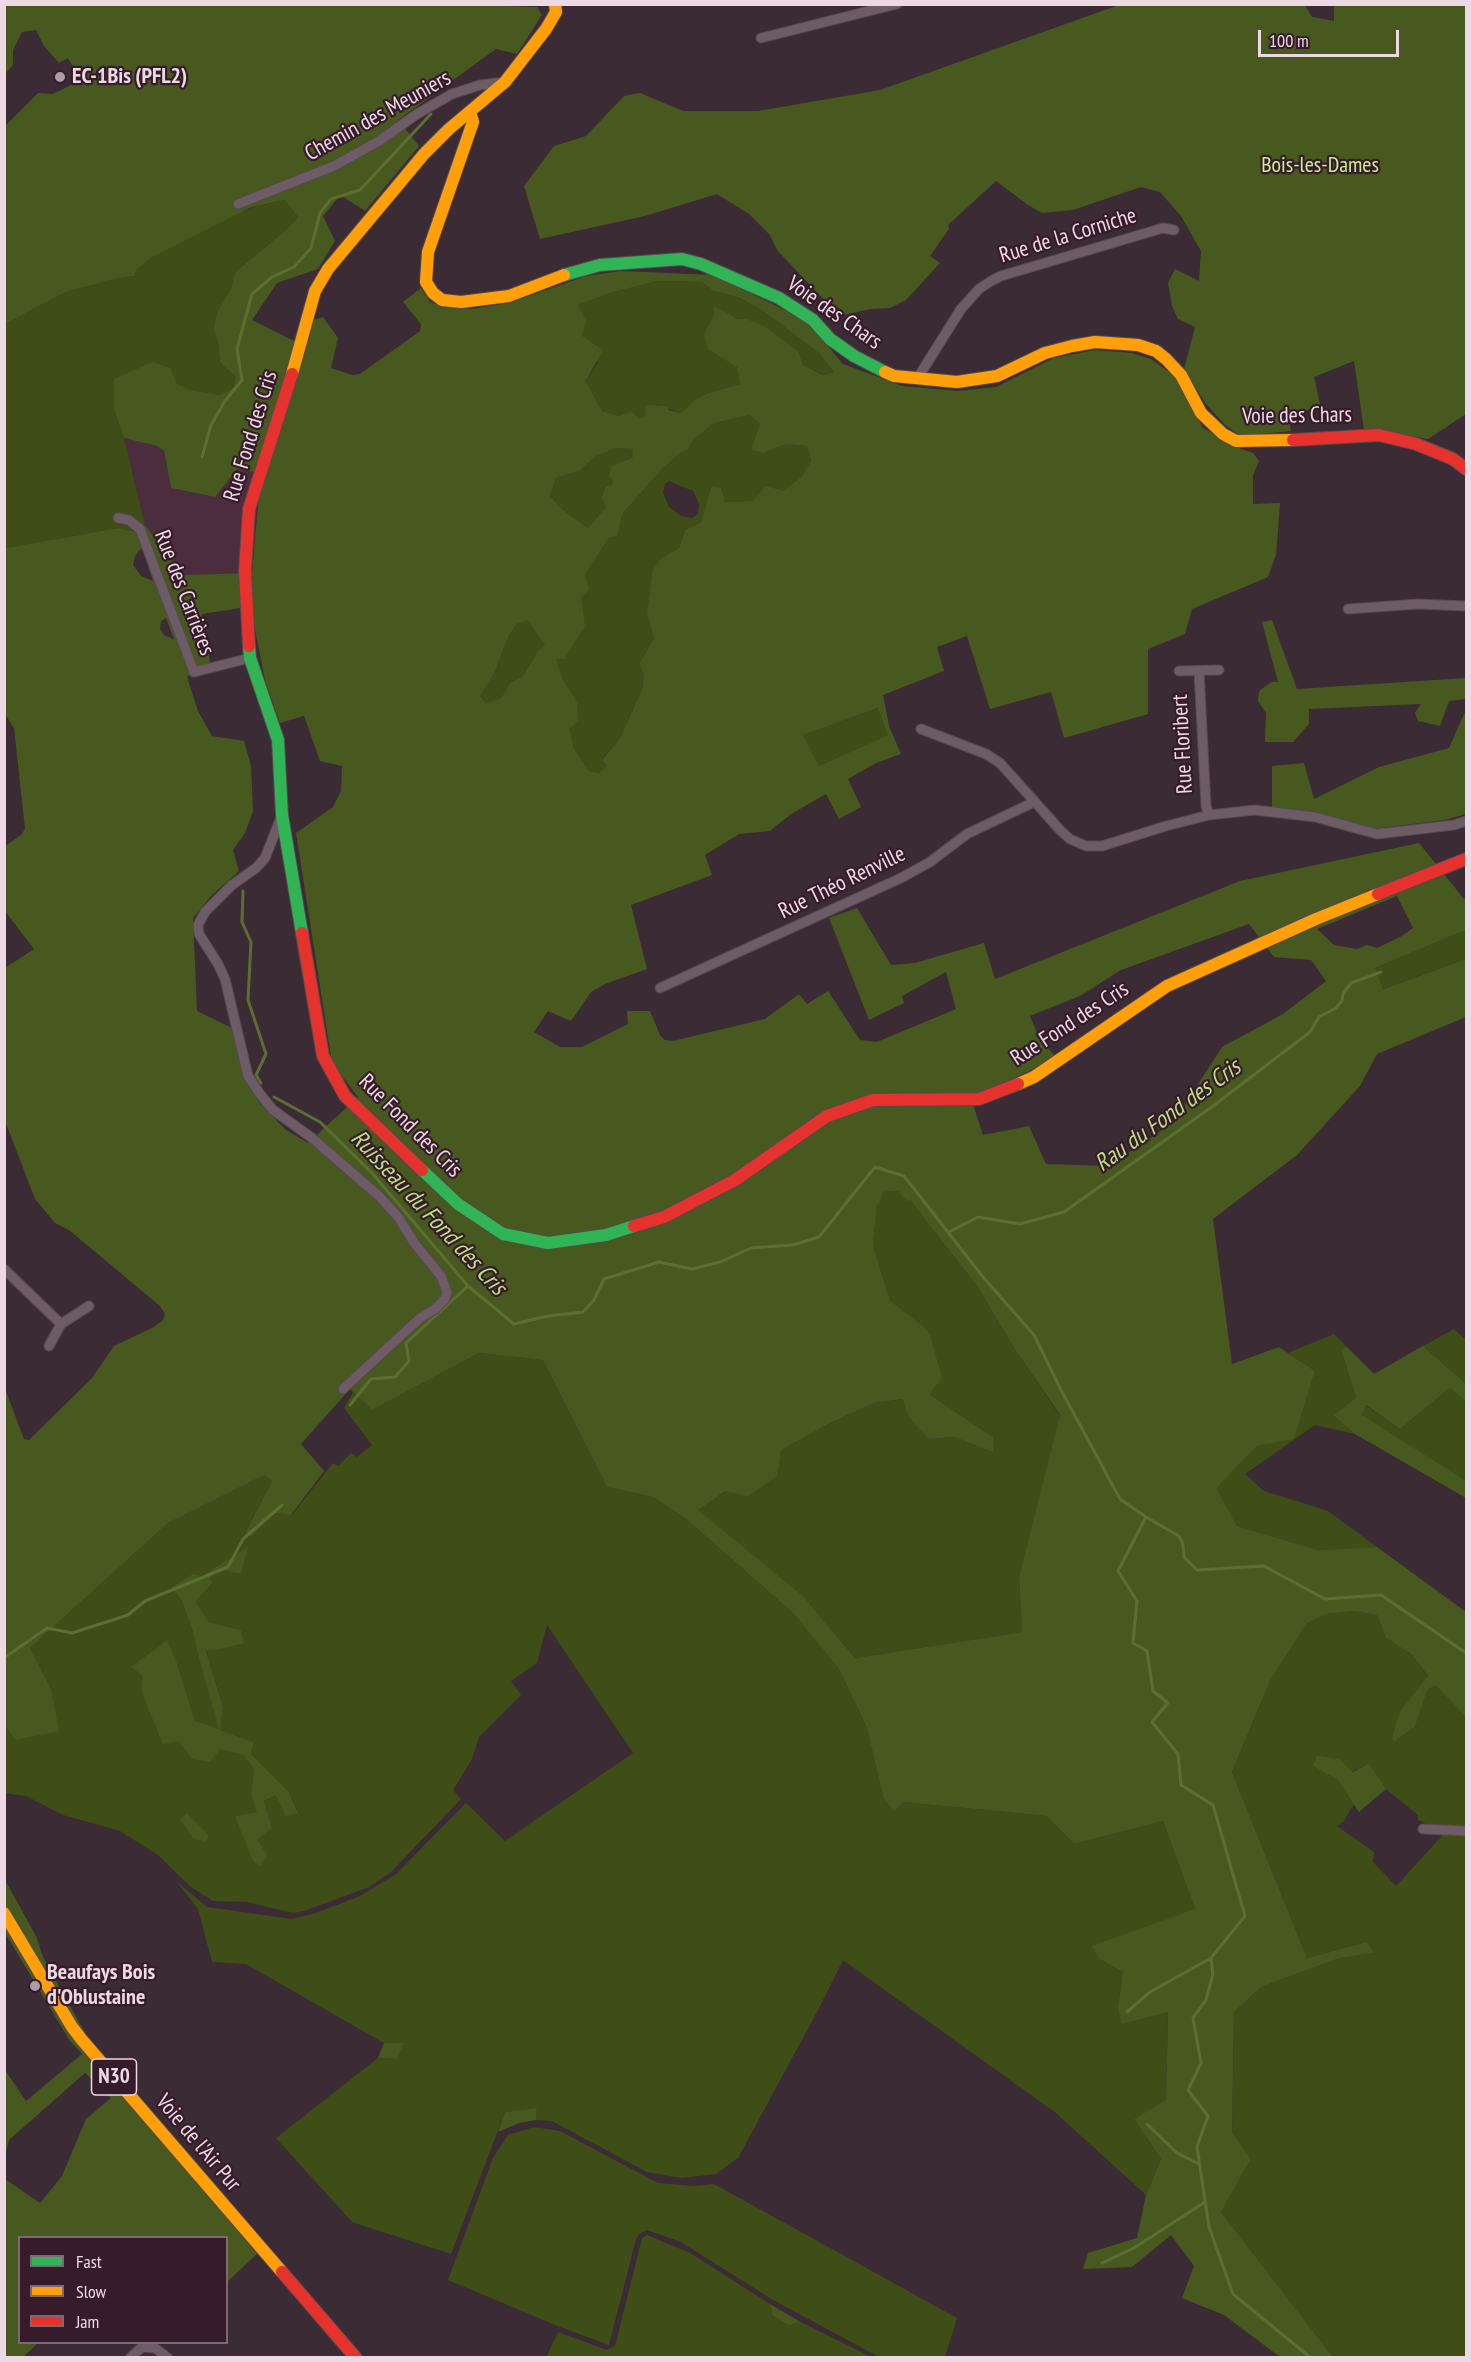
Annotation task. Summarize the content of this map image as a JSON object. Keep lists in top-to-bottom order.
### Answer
{
  "streets": {
    "street": [
      "Chemin des Meuniers",
      "Rue de la Corniche",
      "Voie des Chars",
      "Rue Fond des Cris",
      "Rue des Carrières",
      "Rue Floribert",
      "Rue Théo Renville",
      "N30",
      "Voie de l'Air Pur"
    ]
  },
  "crossings": [
    ["Chemin des Meuniers", "Rue Fond des Cris"],
    ["Rue de la Corniche", "Voie des Chars"],
    ["Voie des Chars", "Rue Fond des Cris"],
    ["Rue Fond des Cris", "Rue des Carrières"]
  ],
  "water": ["Rau du Fond des Cris", "Ruisseau du Fond des Cris"],
  "parks": ["Bois-les-Dames"],
  "places": ["EC-1Bis (PFL2)", "Beaufays Bois d'Oblustaine"],
  "legend": ["Fast", "Slow", "Jam"],
  "scale_bar": "100 m"
}
